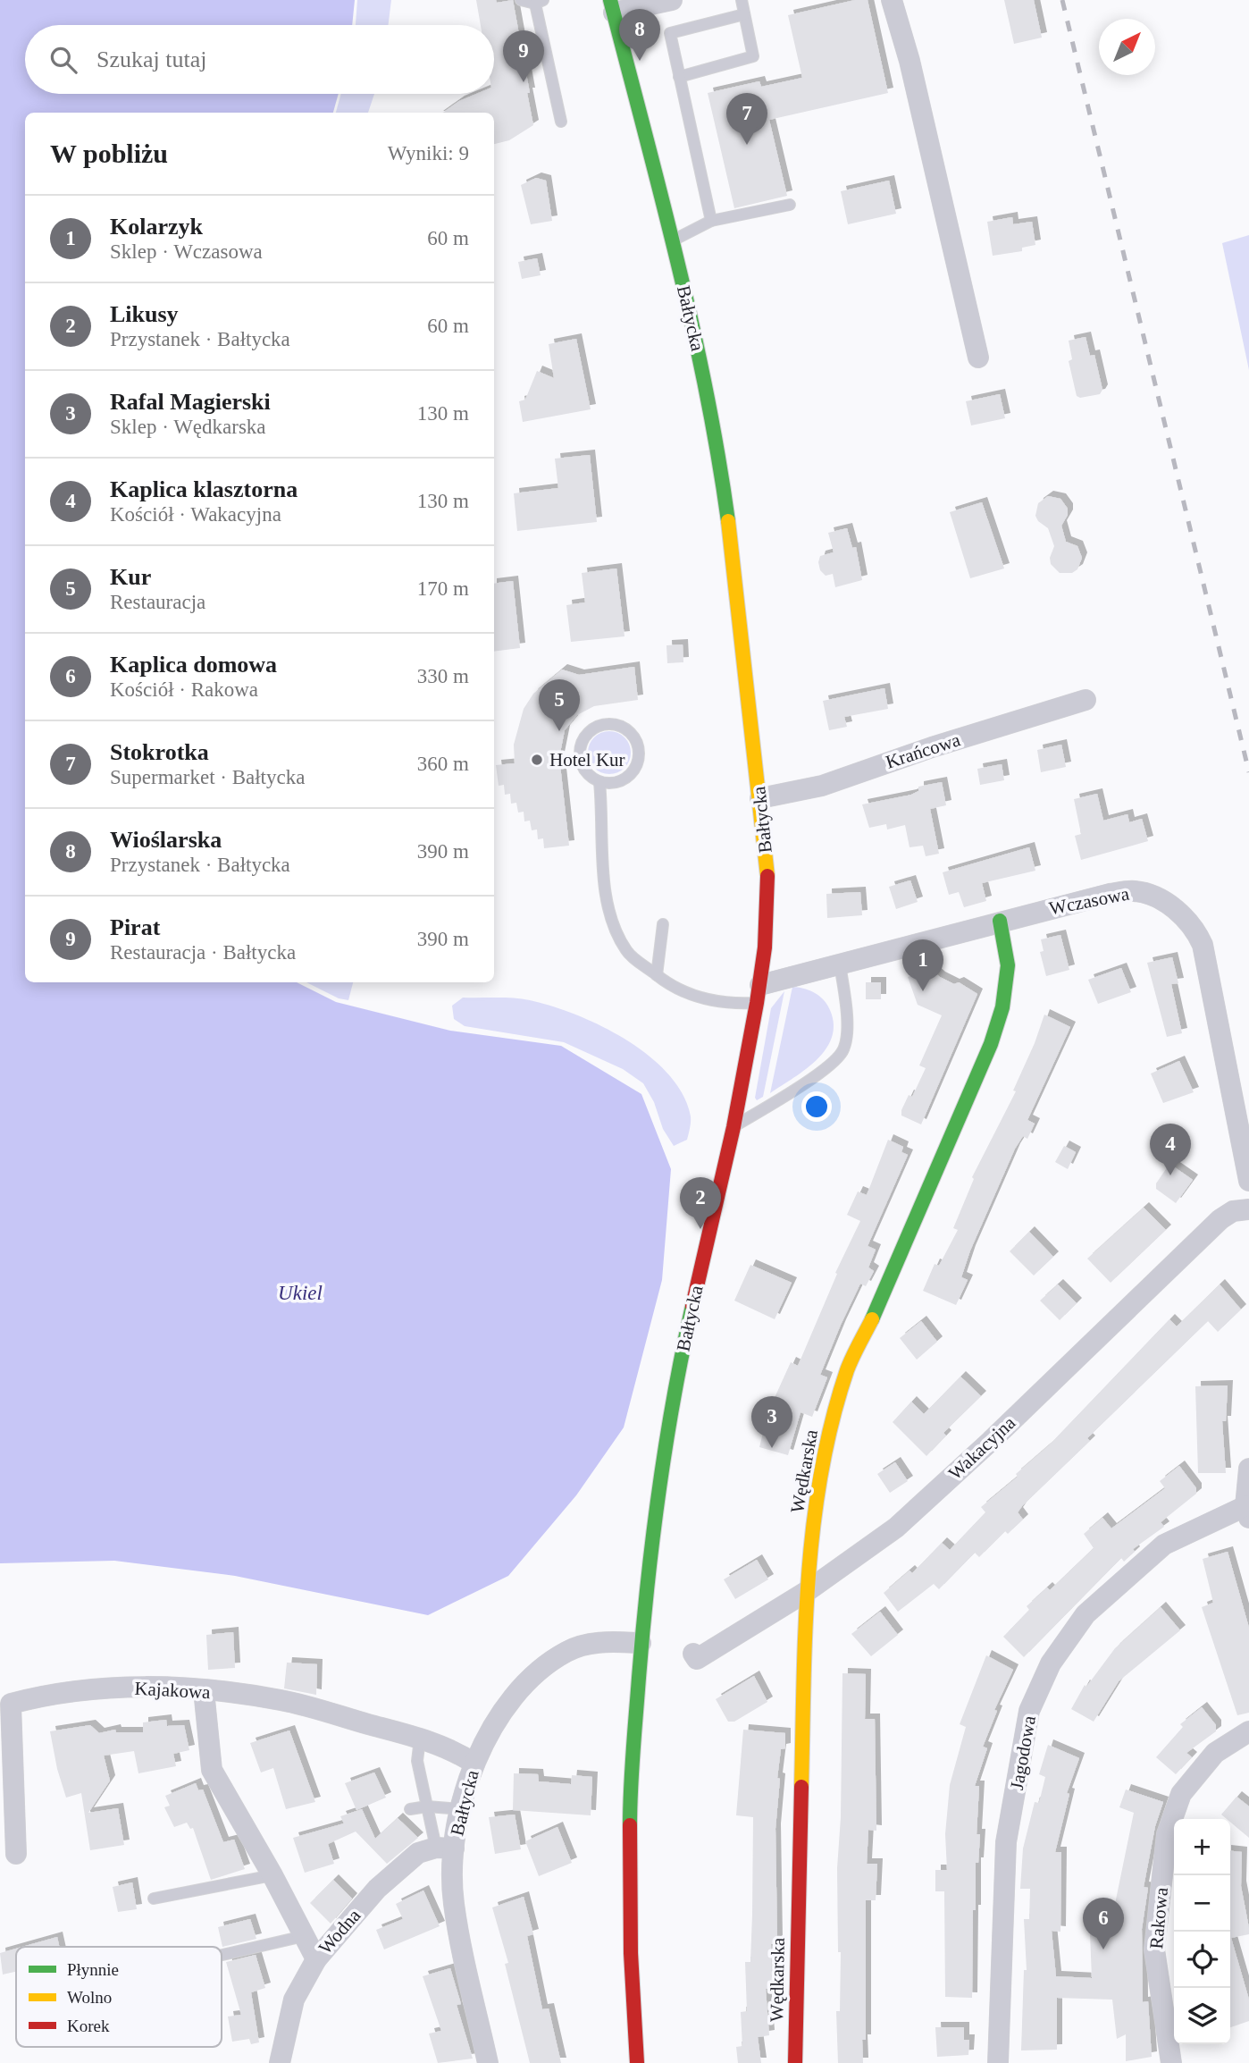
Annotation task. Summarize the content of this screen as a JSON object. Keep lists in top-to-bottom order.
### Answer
{
  "streets": {
    "main road": ["Bałtycka", "Wędkarska"],
    "street": [
      "Krańcowa",
      "Wczasowa",
      "Wakacyjna",
      "Kajakowa",
      "Jagodowa",
      "Rakowa",
      "Wodna"
    ]
  },
  "crossings": [
    ["Bałtycka", "Krańcowa"],
    ["Bałtycka", "Wczasowa"],
    ["Bałtycka", "Kajakowa"],
    ["Bałtycka", "Wodna"],
    ["Wczasowa", "Wędkarska"],
    ["Wakacyjna", "Wędkarska"]
  ],
  "water": ["Ukiel"],
  "places": ["Hotel Kur"],
  "legend": ["Płynnie", "Wolno", "Korek"],
  "north": "top right",
  "page": {
    "pins": [
      "8",
      "9",
      "7",
      "5",
      "1",
      "4",
      "2",
      "3",
      "6"
    ],
    "search": "Szukaj tutaj",
    "heading": ["W pobliżu", "Wyniki: 9"],
    "list": [
      {
        "mark": "1",
        "name": "Kolarzyk",
        "note": "Sklep · Wczasowa",
        "value": "60 m"
      },
      {
        "mark": "2",
        "name": "Likusy",
        "note": "Przystanek · Bałtycka",
        "value": "60 m"
      },
      {
        "mark": "3",
        "name": "Rafal Magierski",
        "note": "Sklep · Wędkarska",
        "value": "130 m"
      },
      {
        "mark": "4",
        "name": "Kaplica klasztorna",
        "note": "Kościół · Wakacyjna",
        "value": "130 m"
      },
      {
        "mark": "5",
        "name": "Kur",
        "note": "Restauracja",
        "value": "170 m"
      },
      {
        "mark": "6",
        "name": "Kaplica domowa",
        "note": "Kościół · Rakowa",
        "value": "330 m"
      },
      {
        "mark": "7",
        "name": "Stokrotka",
        "note": "Supermarket · Bałtycka",
        "value": "360 m"
      },
      {
        "mark": "8",
        "name": "Wioślarska",
        "note": "Przystanek · Bałtycka",
        "value": "390 m"
      },
      {
        "mark": "9",
        "name": "Pirat",
        "note": "Restauracja · Bałtycka",
        "value": "390 m"
      }
    ],
    "map_buttons": ["+", "−"]
  }
}
